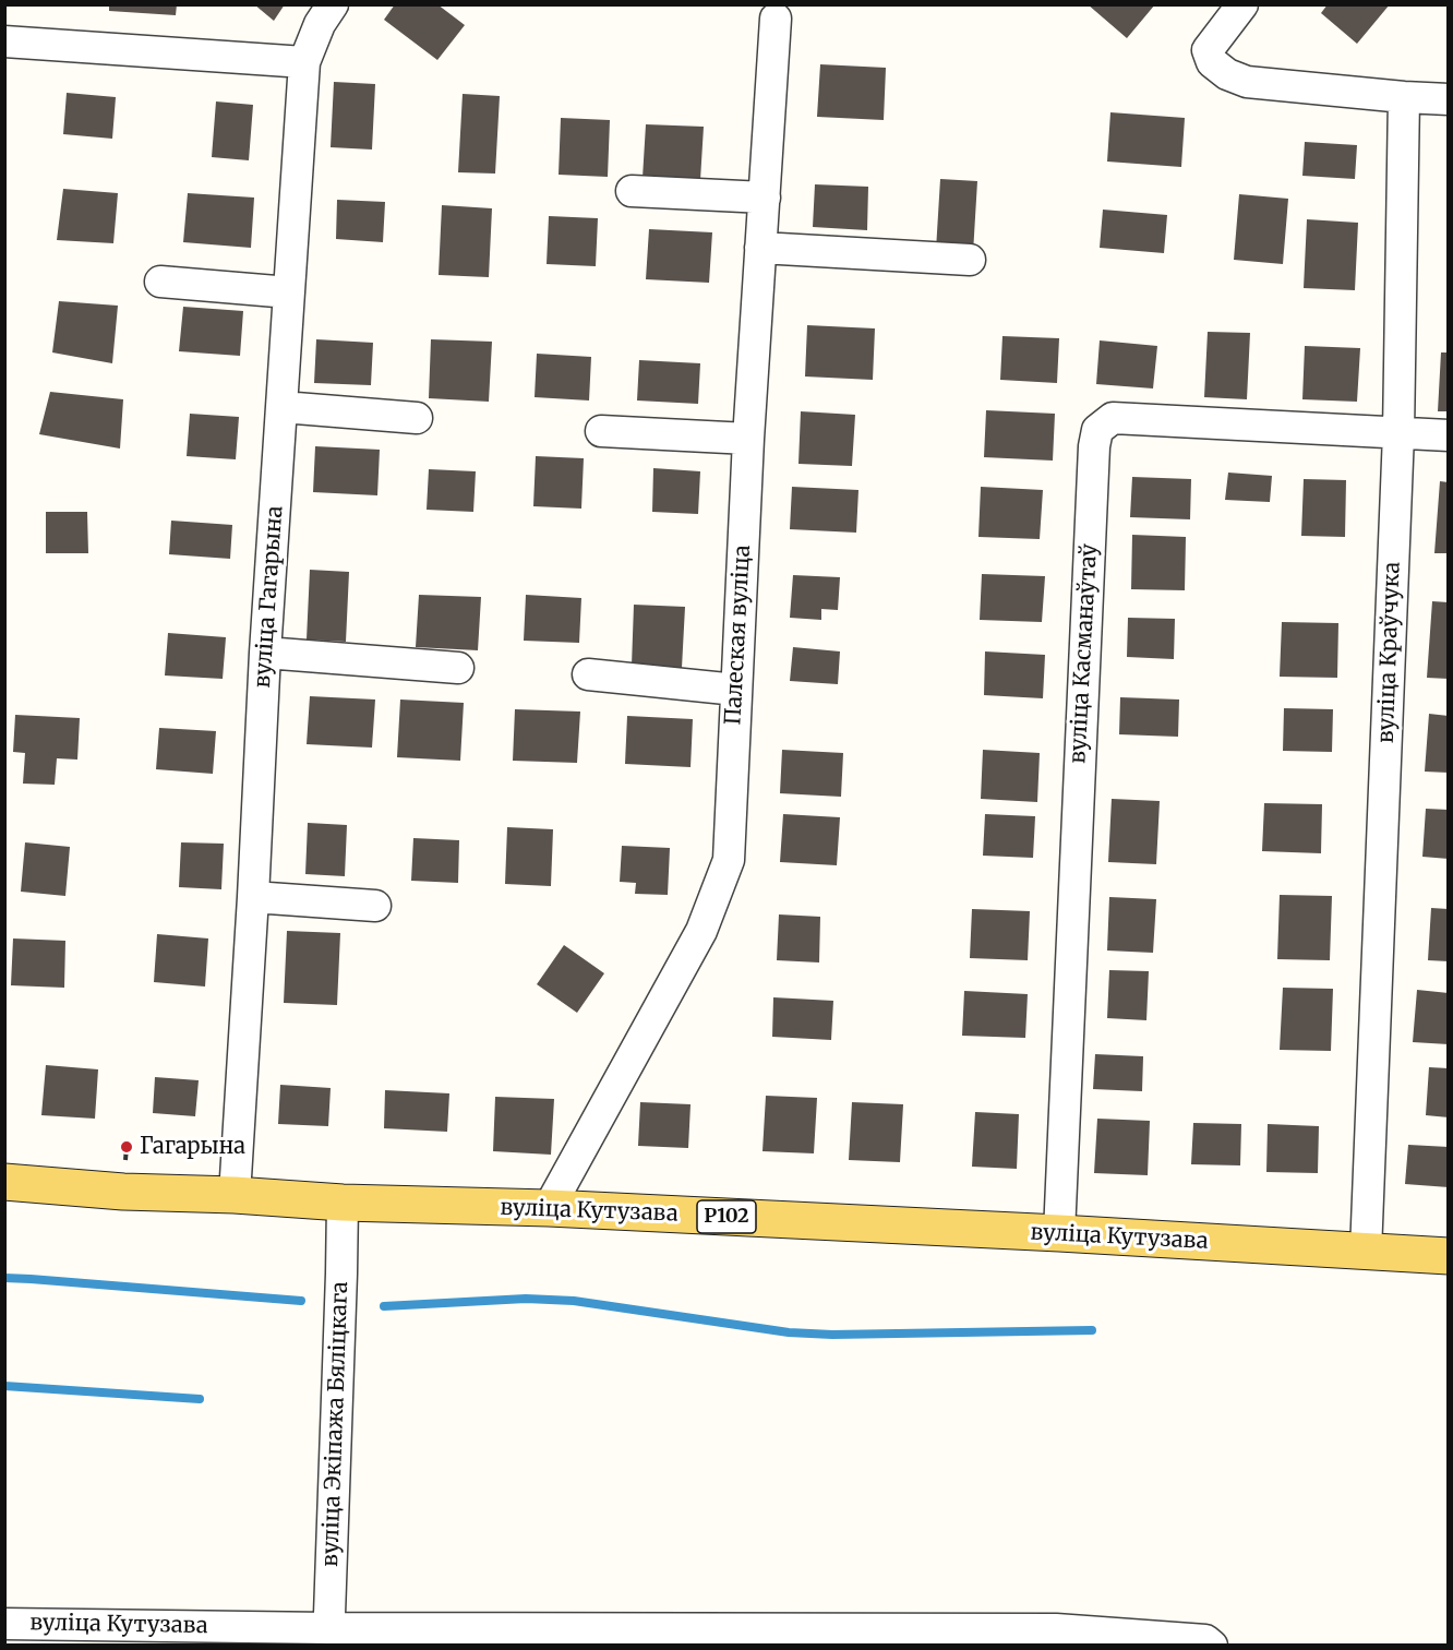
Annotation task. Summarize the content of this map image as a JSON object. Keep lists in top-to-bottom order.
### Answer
{
  "streets": {
    "main road": ["вуліца Кутузава", "Р102"],
    "street": [
      "вуліца Гагарына",
      "Палеская вуліца",
      "вуліца Краўчука",
      "вуліца Касманаўтаў",
      "вуліца Экіпажа Бяліцкага"
    ]
  },
  "crossings": [
    ["вуліца Гагарына", "вуліца Кутузава"],
    ["Палеская вуліца", "вуліца Кутузава"],
    ["вуліца Краўчука", "вуліца Касманаўтаў"],
    ["вуліца Краўчука", "вуліца Кутузава"],
    ["вуліца Касманаўтаў", "вуліца Кутузава"],
    ["вуліца Кутузава", "вуліца Экіпажа Бяліцкага"]
  ],
  "places": ["Гагарына"]
}
